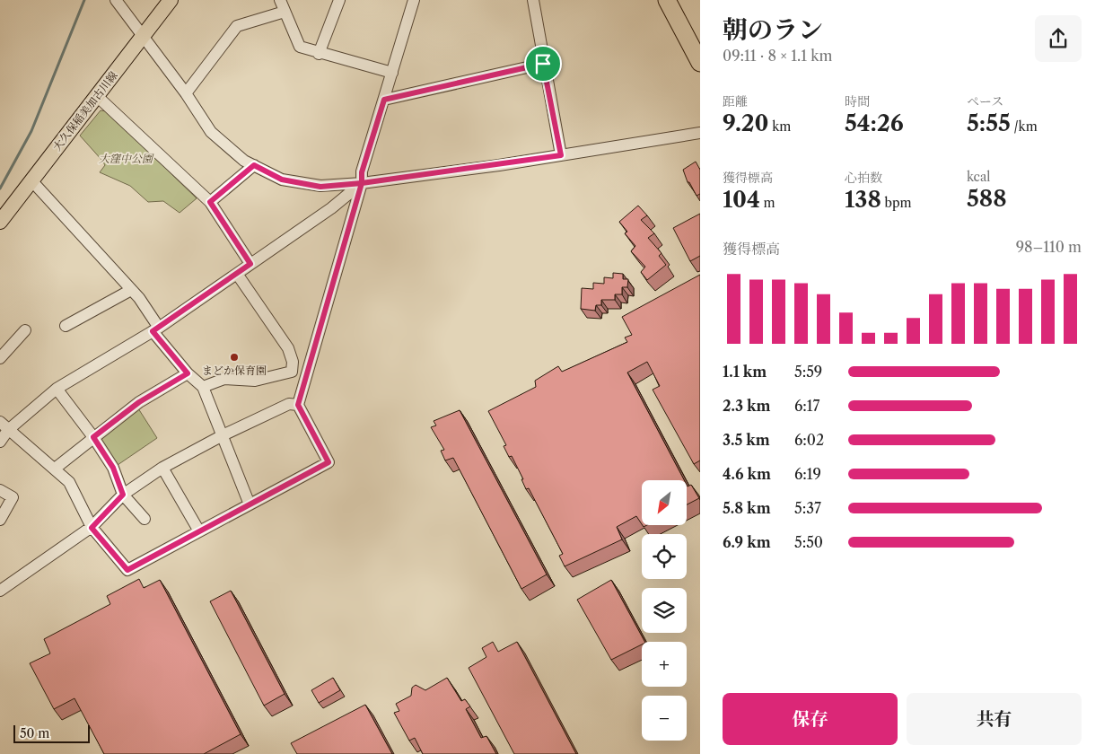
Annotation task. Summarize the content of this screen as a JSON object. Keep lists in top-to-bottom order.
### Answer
{
  "streets": {
    "main road": ["大久保稲美加古川線"]
  },
  "parks": ["大窪中公園"],
  "places": ["まどか保育園"],
  "scale_bar": "50 m",
  "north": "bottom left",
  "page": {
    "heading": ["朝のラン", "09:11 · 8 × 1.1 km"],
    "stats": [
      ["距離", "9.20 km"],
      ["時間", "54:26"],
      ["ペース", "5:55 /km"],
      ["獲得標高", "104 m"],
      ["心拍数", "138 bpm"],
      ["kcal", "588"]
    ],
    "chart": ["獲得標高", "98–110 m"],
    "list": [
      {
        "name": "1.1 km",
        "note": "5:59"
      },
      {
        "name": "2.3 km",
        "note": "6:17"
      },
      {
        "name": "3.5 km",
        "note": "6:02"
      },
      {
        "name": "4.6 km",
        "note": "6:19"
      },
      {
        "name": "5.8 km",
        "note": "5:37"
      },
      {
        "name": "6.9 km",
        "note": "5:50"
      }
    ],
    "map_buttons": ["+", "−"],
    "buttons": ["保存", "共有"],
    "scale": "50 m"
  }
}
